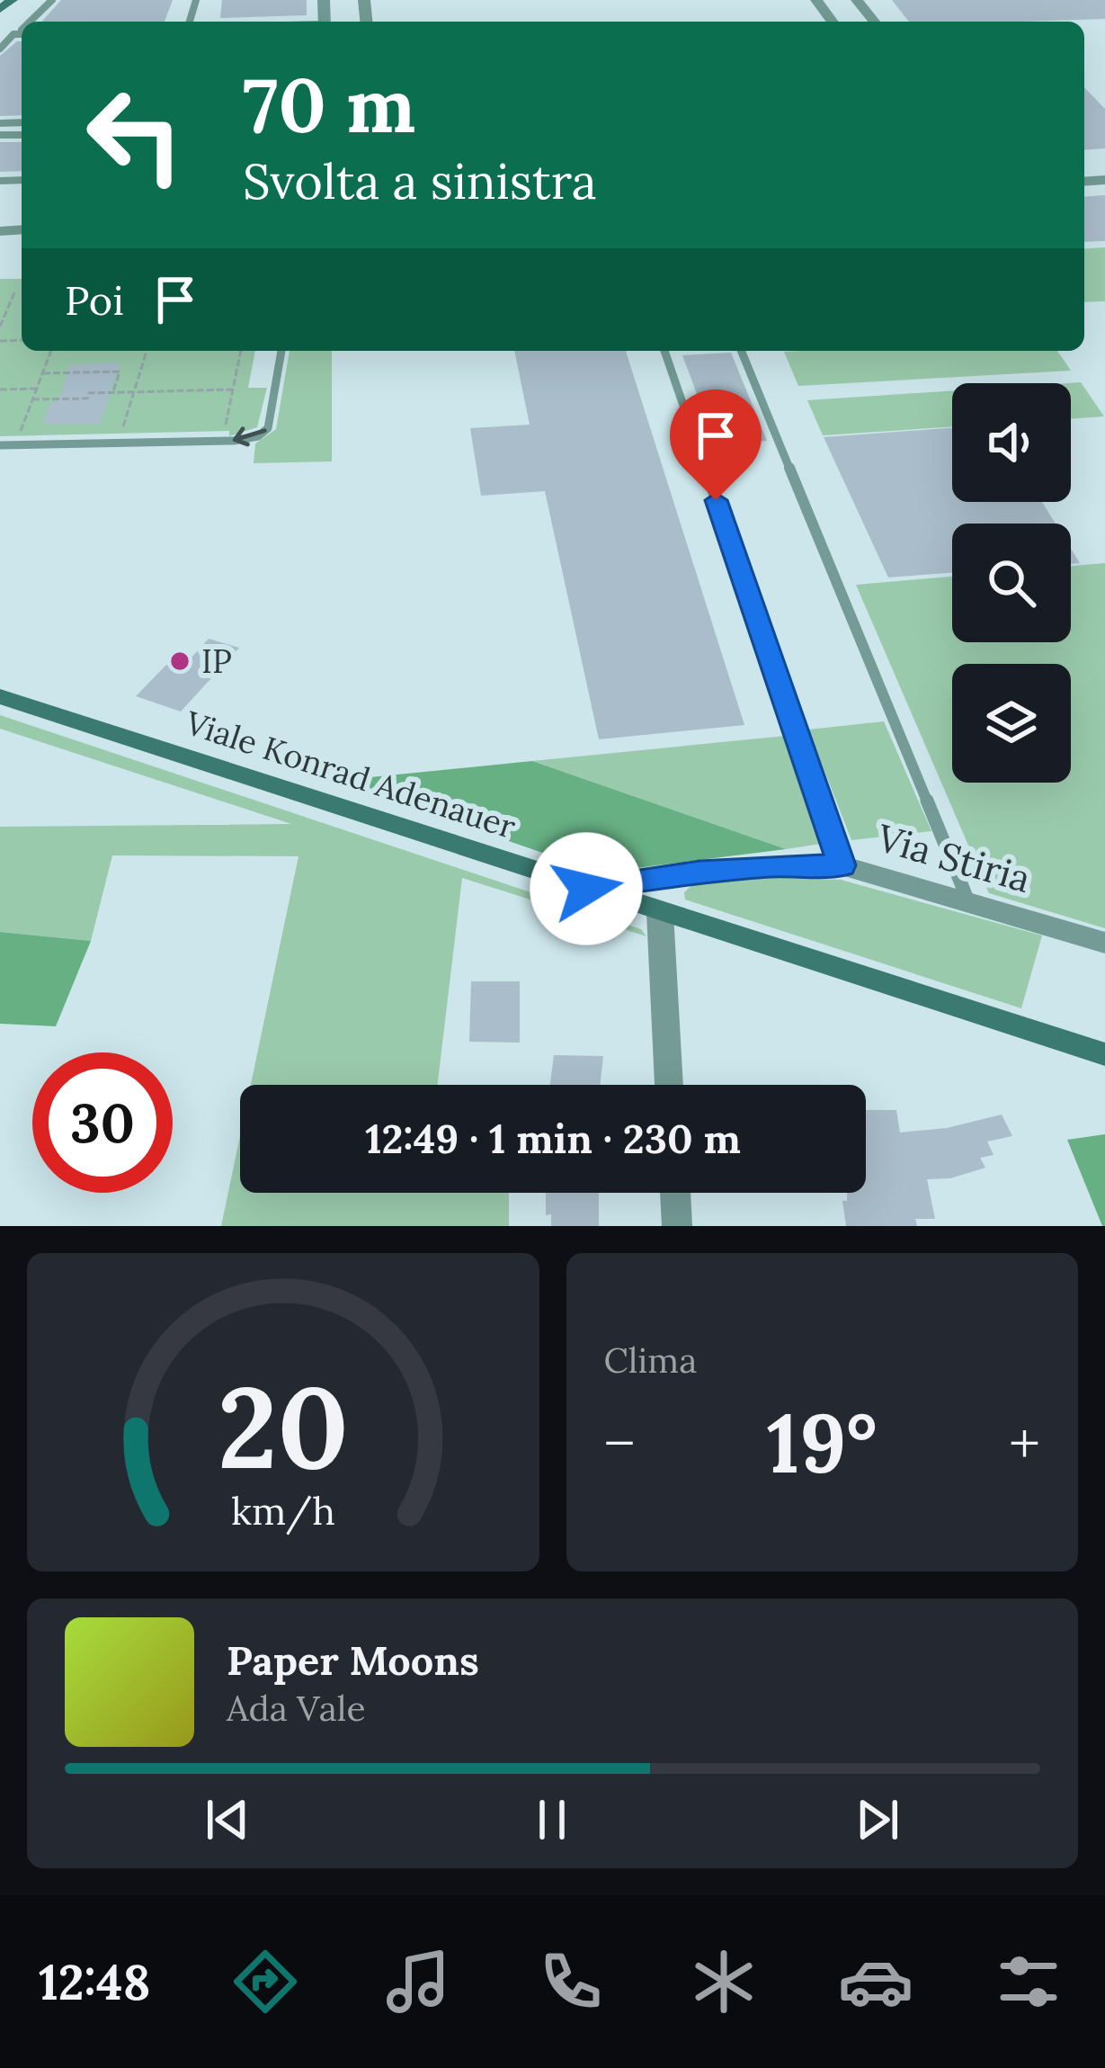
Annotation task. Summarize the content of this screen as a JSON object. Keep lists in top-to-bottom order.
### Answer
{
  "streets": {
    "main road": ["Viale Konrad Adenauer"],
    "street": ["Via Stiria"]
  },
  "crossings": [
    ["Viale Konrad Adenauer", "Via Stiria"]
  ],
  "places": ["IP"],
  "page": {
    "turn": ["70 m", "Svolta a sinistra"],
    "then": "Poi",
    "limit": "30",
    "trip": "12:49 · 1 min · 230 m",
    "tile": "Clima",
    "heat": ["−", "19°", "+"],
    "song": ["Paper Moons", "Ada Vale"],
    "tabs": "12:48",
    "gauge": ["20", "km/h"]
  }
}
